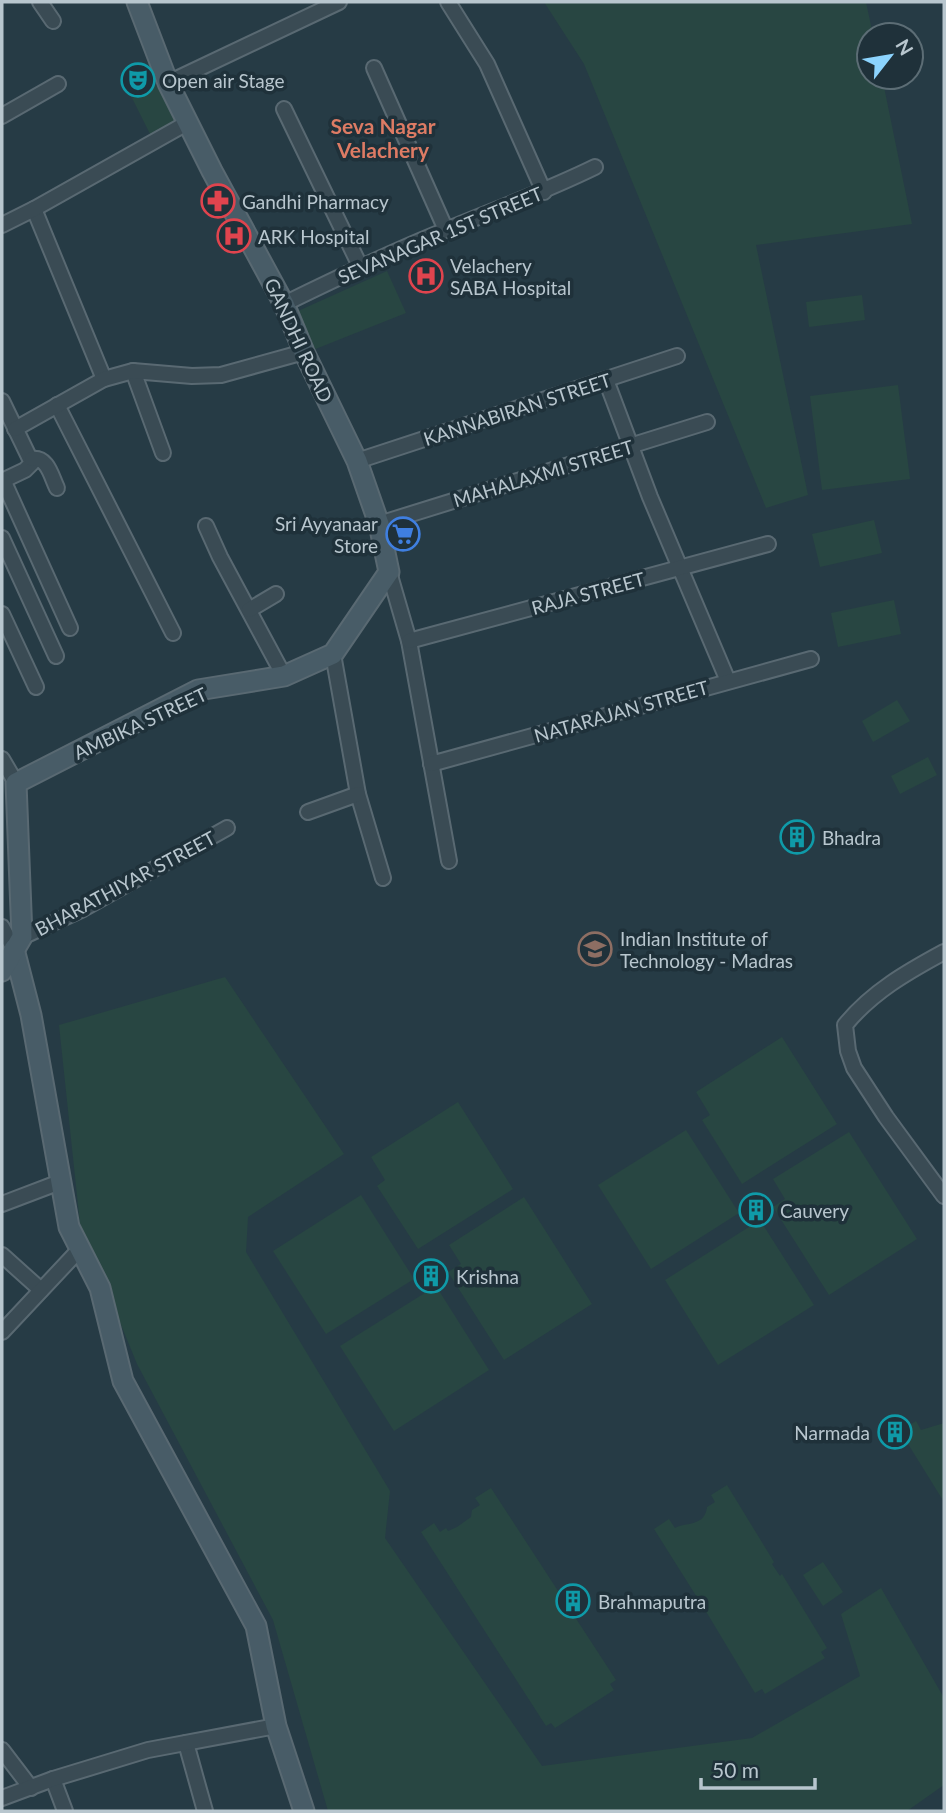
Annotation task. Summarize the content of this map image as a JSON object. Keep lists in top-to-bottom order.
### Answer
{
  "streets": {
    "street": [
      "SEVANAGAR 1ST STREET",
      "GANDHI ROAD",
      "KANNABIRAN STREET",
      "MAHALAXMI STREET",
      "RAJA STREET",
      "NATARAJAN STREET",
      "AMBIKA STREET",
      "BHARATHIYAR STREET"
    ]
  },
  "crossings": [
    ["SEVANAGAR 1ST STREET", "GANDHI ROAD"],
    ["GANDHI ROAD", "KANNABIRAN STREET"],
    ["GANDHI ROAD", "MAHALAXMI STREET"]
  ],
  "districts": ["Seva Nagar Velachery"],
  "places": {
    "theatre": ["Open air Stage"],
    "pharmacy": ["Gandhi Pharmacy"],
    "hospital": ["ARK Hospital", "Velachery SABA Hospital"],
    "supermarket": ["Sri Ayyanaar Store"],
    "building": [
      "Bhadra",
      "Cauvery",
      "Krishna",
      "Narmada",
      "Brahmaputra"
    ],
    "school or university": ["Indian Institute of Technology - Madras"]
  },
  "scale_bar": "50 m",
  "north": "top right"
}
